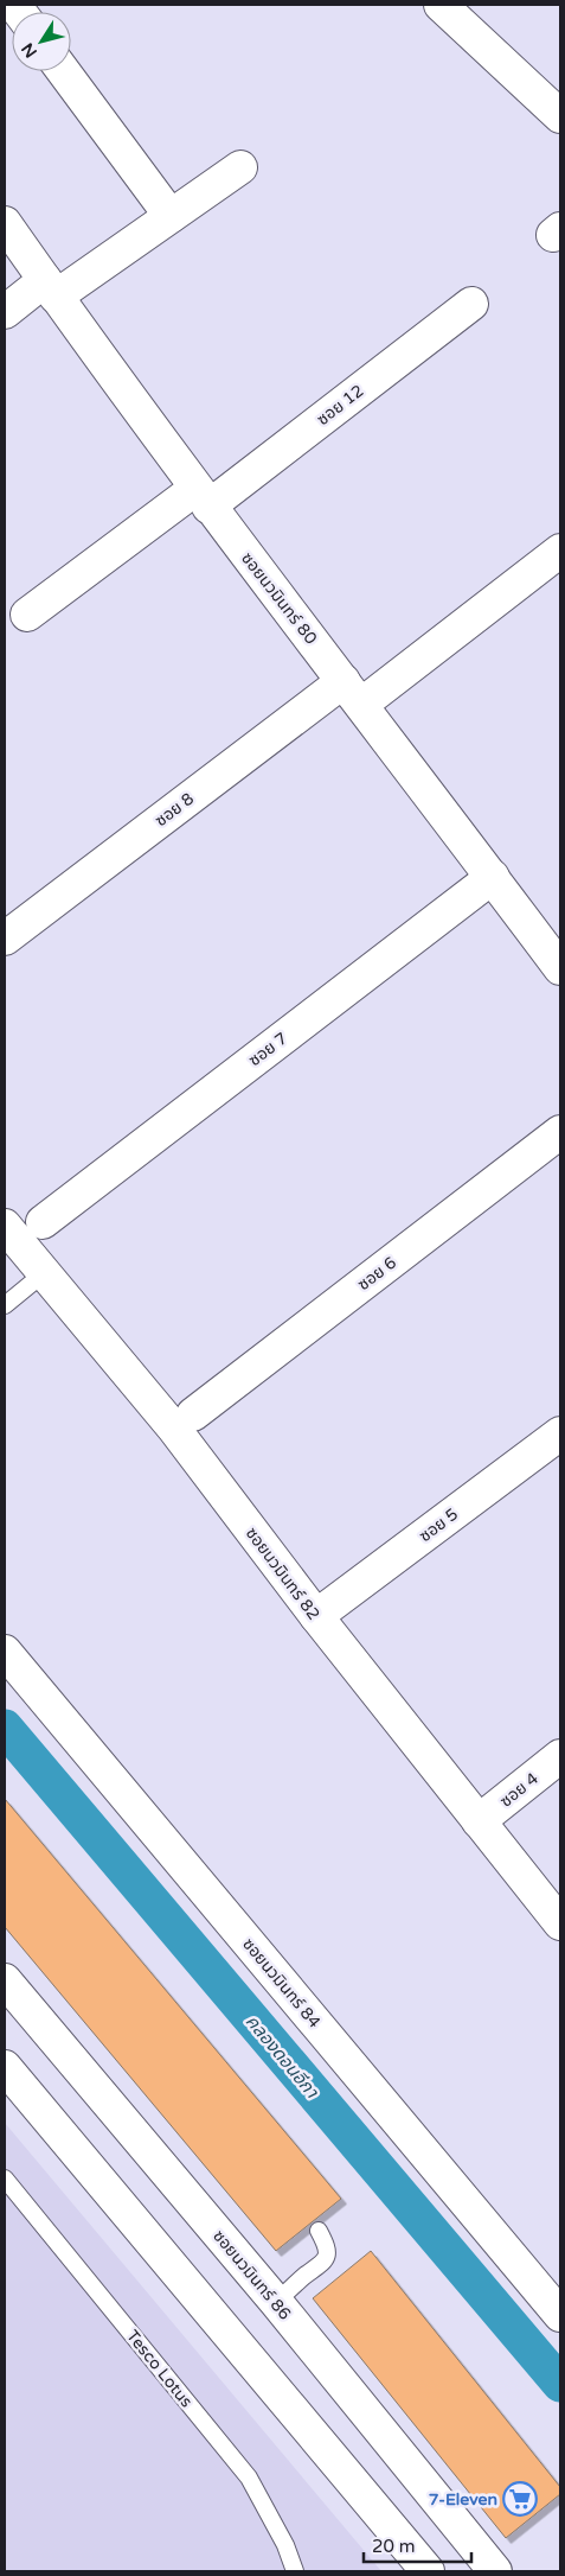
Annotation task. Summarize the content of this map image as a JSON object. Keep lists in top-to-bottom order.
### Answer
{
  "streets": {
    "street": [
      "ซอย 12",
      "ซอยนวมินทร์ 80",
      "ซอย 8",
      "ซอย 7",
      "ซอย 6",
      "ซอย 5",
      "ซอยนวมินทร์ 82",
      "ซอย 4",
      "ซอยนวมินทร์ 84",
      "ซอยนวมินทร์ 86"
    ],
    "lane": ["Tesco Lotus"]
  },
  "crossings": [
    ["ซอย 12", "ซอยนวมินทร์ 80"],
    ["ซอยนวมินทร์ 80", "ซอย 8"],
    ["ซอยนวมินทร์ 80", "ซอย 7"],
    ["ซอย 5", "ซอยนวมินทร์ 82"],
    ["ซอยนวมินทร์ 82", "ซอย 4"]
  ],
  "water": ["คลองดอนอีกา"],
  "places": {
    "supermarket": ["7-Eleven"]
  },
  "scale_bar": "20 m",
  "north": "bottom left"
}
